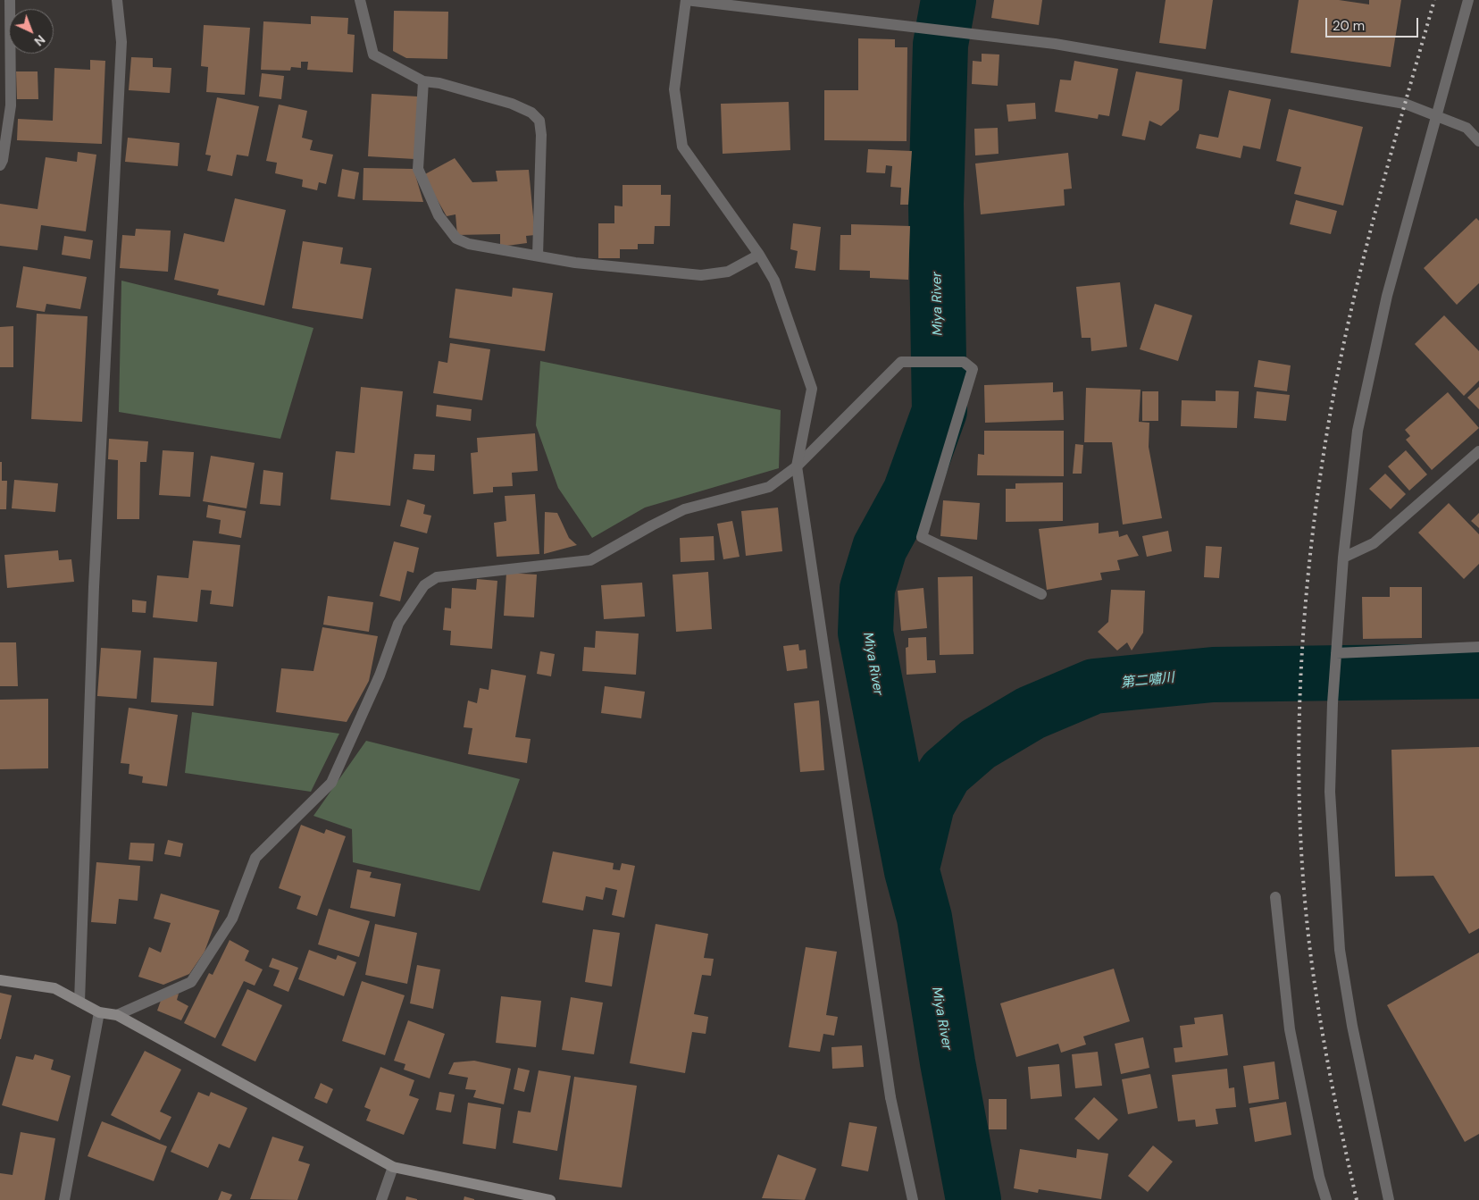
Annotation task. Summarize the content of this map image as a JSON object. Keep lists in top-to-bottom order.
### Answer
{
  "water": ["Miya River", "第二嘯川"],
  "scale_bar": "20 m",
  "north": "bottom right"
}
